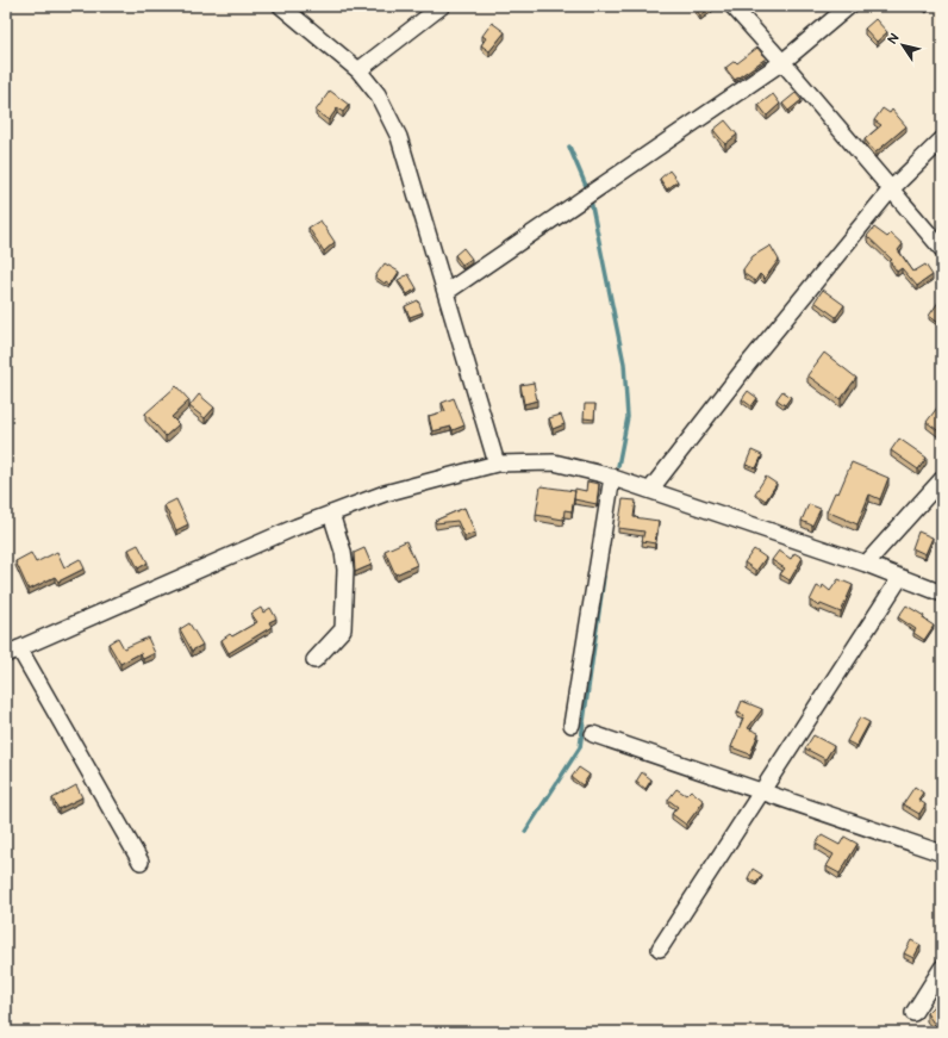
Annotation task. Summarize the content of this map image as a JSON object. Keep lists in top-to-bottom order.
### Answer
{
  "north": "top left"
}
